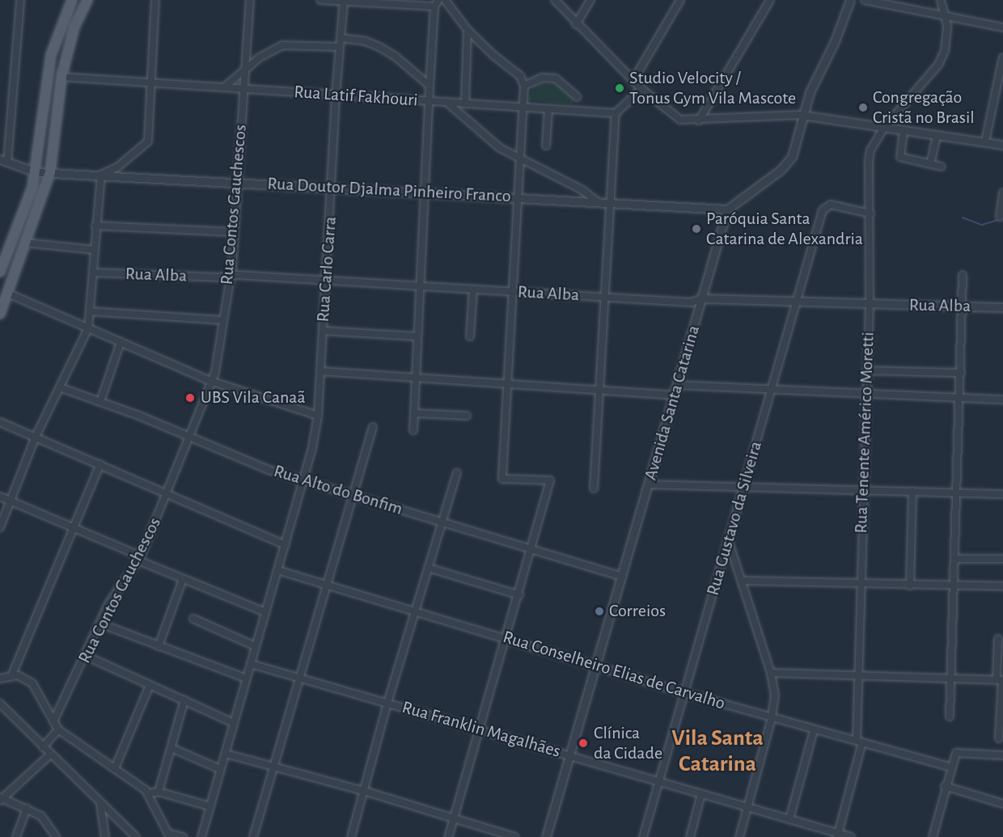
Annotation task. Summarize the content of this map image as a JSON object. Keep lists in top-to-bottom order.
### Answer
{
  "streets": {
    "street": [
      "Rua Latif Fakhouri",
      "Rua Doutor Djalma Pinheiro Franco",
      "Rua Contos Gauchescos",
      "Rua Carlo Carra",
      "Rua Alba",
      "Avenida Santa Catarina",
      "Rua Tenente Américo Moretti",
      "Rua Alto do Bonfim",
      "Rua Gustavo da Silveira",
      "Rua Conselheiro Elias de Carvalho",
      "Rua Franklin Magalhães"
    ]
  },
  "crossings": [
    ["Rua Latif Fakhouri", "Rua Contos Gauchescos"],
    ["Rua Latif Fakhouri", "Rua Carlo Carra"],
    ["Rua Doutor Djalma Pinheiro Franco", "Rua Contos Gauchescos"],
    ["Rua Doutor Djalma Pinheiro Franco", "Rua Carlo Carra"],
    ["Rua Doutor Djalma Pinheiro Franco", "Avenida Santa Catarina"],
    ["Rua Contos Gauchescos", "Rua Alba"],
    ["Rua Contos Gauchescos", "Rua Alto do Bonfim"],
    ["Rua Carlo Carra", "Rua Alba"],
    ["Rua Carlo Carra", "Rua Alto do Bonfim"],
    ["Rua Carlo Carra", "Rua Conselheiro Elias de Carvalho"],
    ["Rua Carlo Carra", "Rua Franklin Magalhães"],
    ["Rua Alba", "Avenida Santa Catarina"],
    ["Rua Alba", "Rua Tenente Américo Moretti"],
    ["Rua Alba", "Rua Gustavo da Silveira"],
    ["Avenida Santa Catarina", "Rua Alto do Bonfim"],
    ["Avenida Santa Catarina", "Rua Conselheiro Elias de Carvalho"],
    ["Avenida Santa Catarina", "Rua Franklin Magalhães"],
    ["Rua Tenente Américo Moretti", "Rua Gustavo da Silveira"],
    ["Rua Tenente Américo Moretti", "Rua Conselheiro Elias de Carvalho"],
    ["Rua Tenente Américo Moretti", "Rua Franklin Magalhães"],
    ["Rua Gustavo da Silveira", "Rua Conselheiro Elias de Carvalho"],
    ["Rua Gustavo da Silveira", "Rua Franklin Magalhães"]
  ],
  "districts": ["Vila Santa Catarina"],
  "places": [
    "Studio Velocity / Tonus Gym Vila Mascote",
    "Congregação Cristã no Brasil",
    "Paróquia Santa Catarina de Alexandria",
    "UBS Vila Canaã",
    "Correios",
    "Clínica da Cidade"
  ]
}
